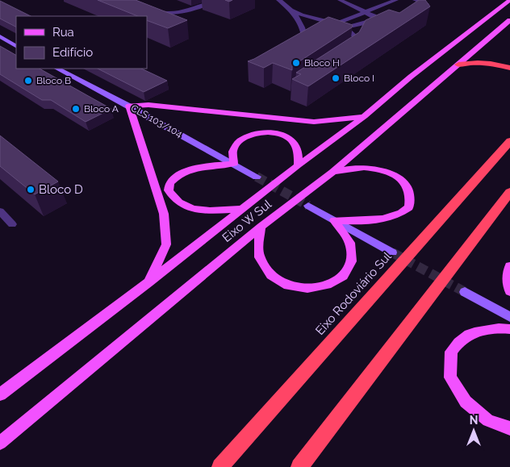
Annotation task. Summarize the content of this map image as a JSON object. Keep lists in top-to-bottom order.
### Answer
{
  "streets": {
    "highway": ["Eixo Rodoviário Sul"],
    "main road": ["Eixo W Sul"],
    "street": ["CLS 103/104"]
  },
  "places": [
    "Bloco H",
    "Bloco I",
    "Bloco B",
    "Bloco A",
    "Bloco D"
  ],
  "legend": ["Rua", "Edifício"],
  "north": "top"
}
